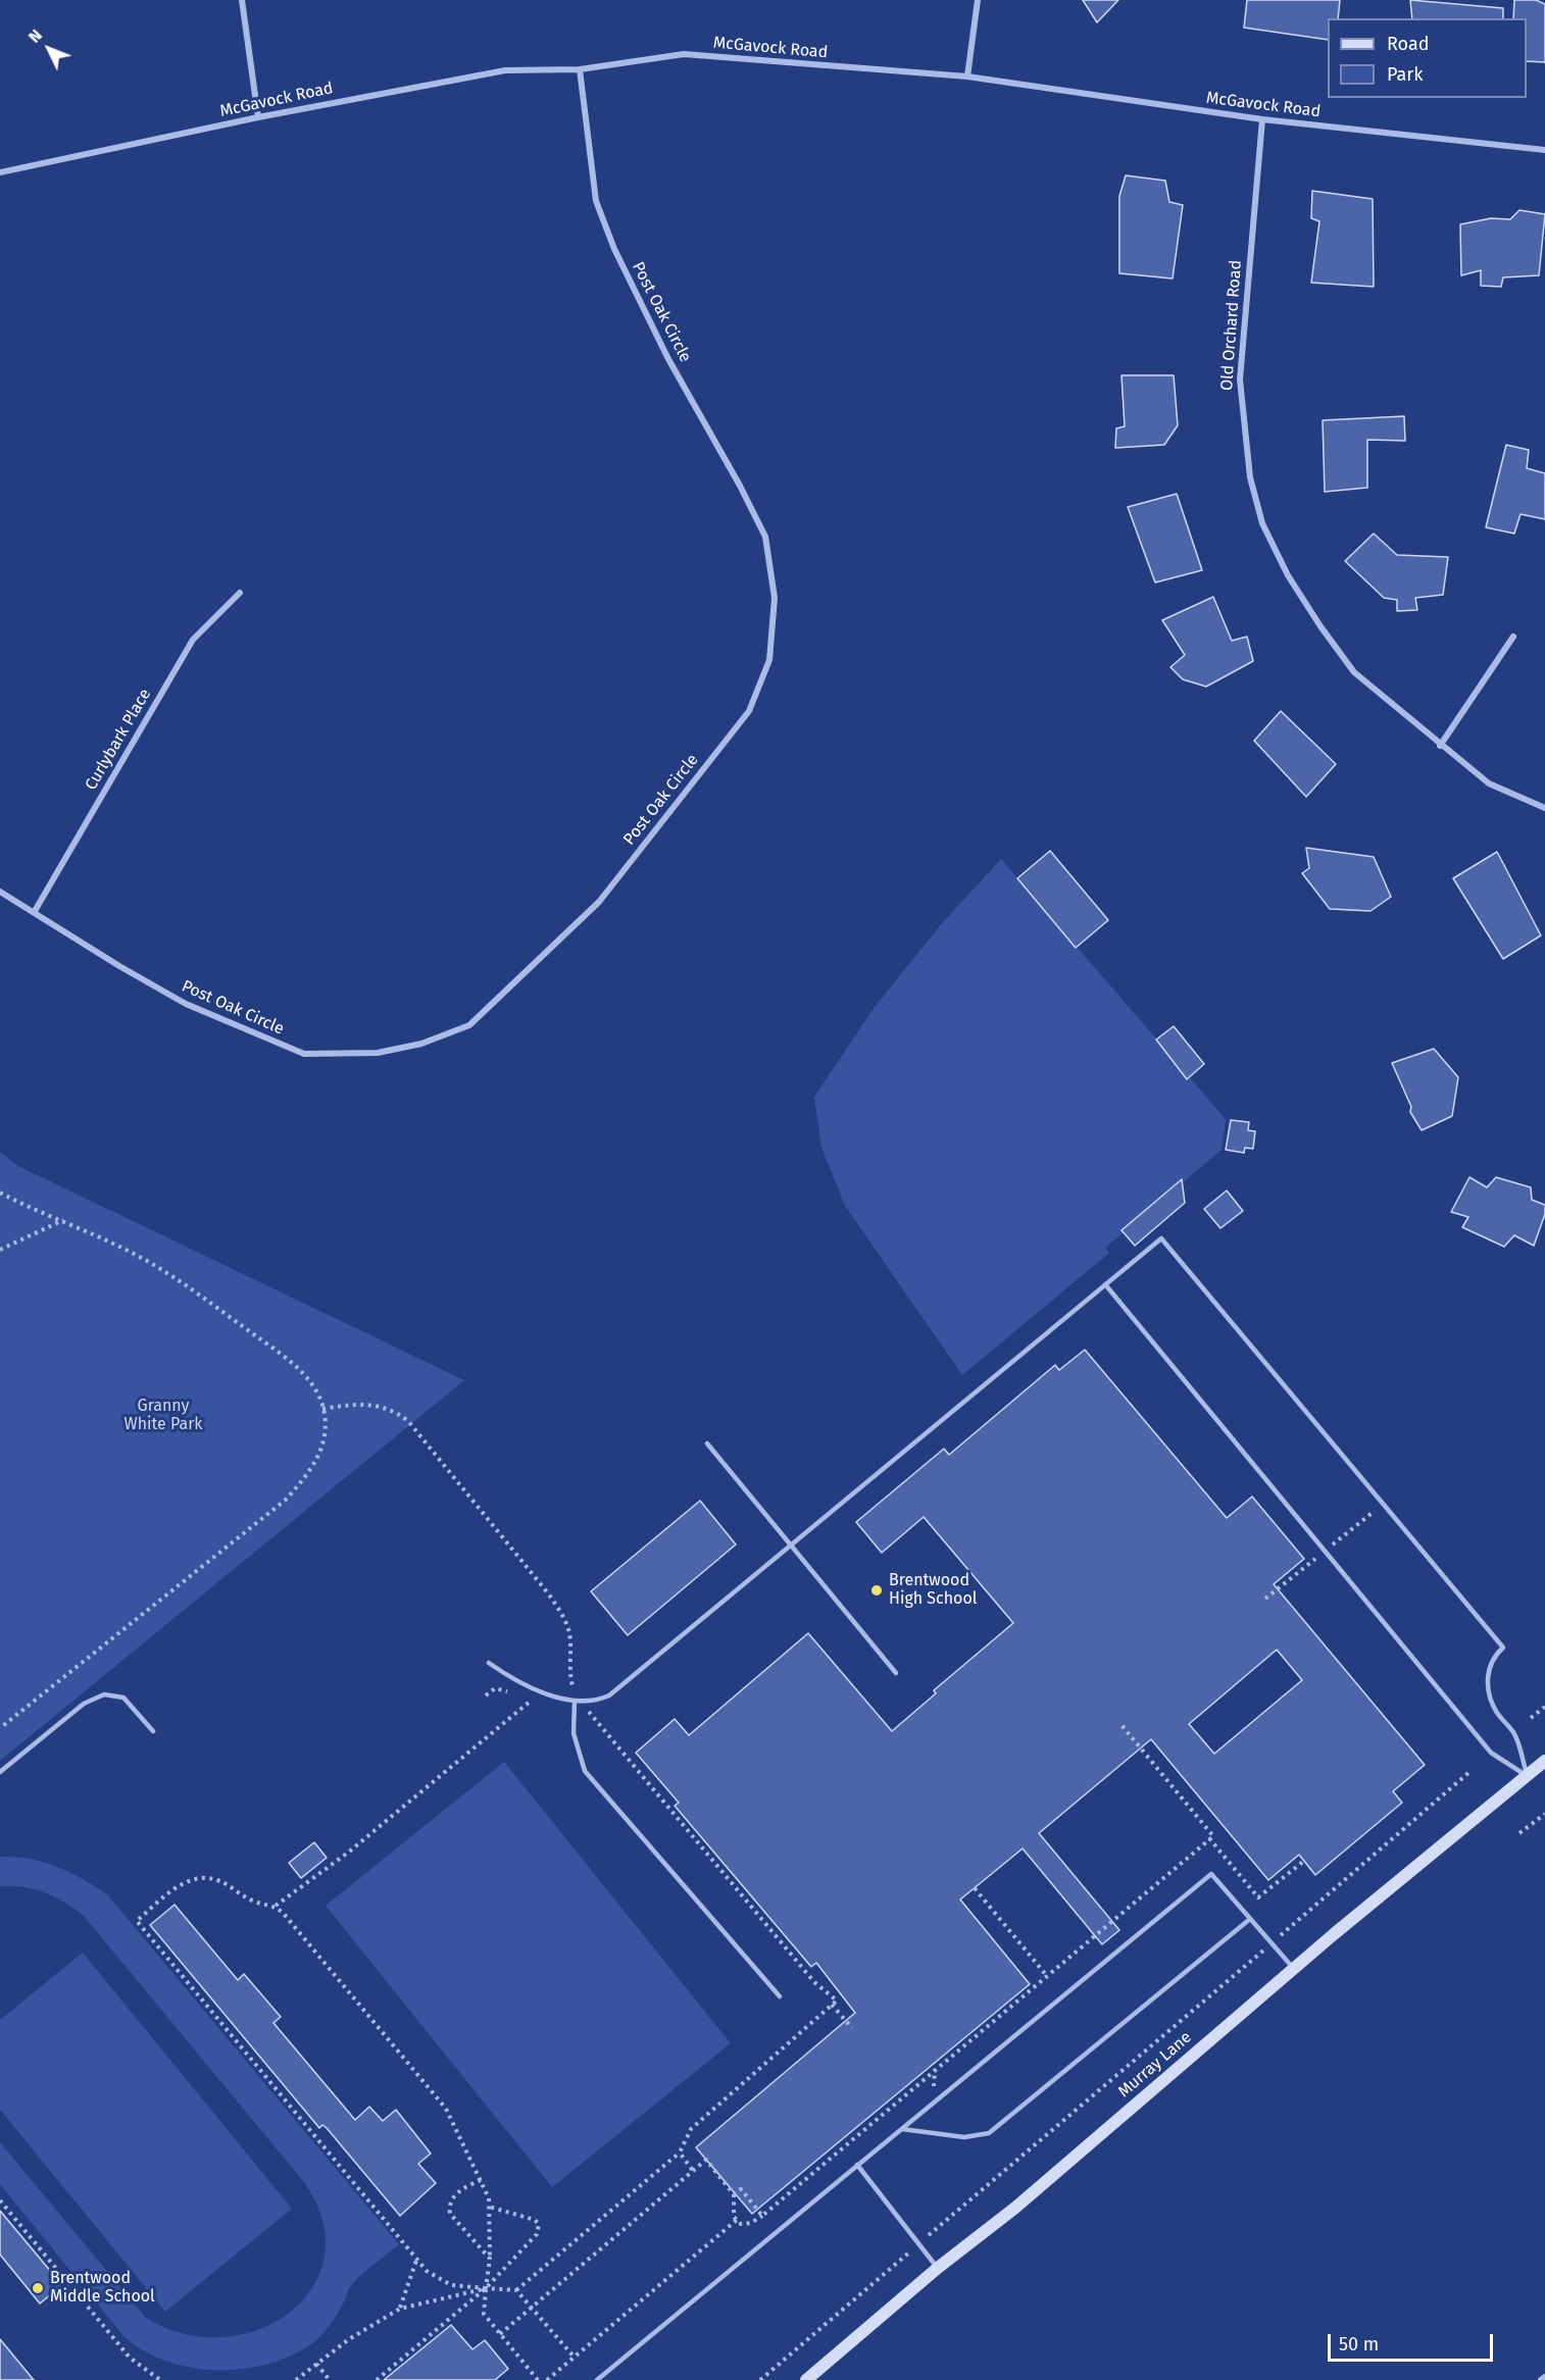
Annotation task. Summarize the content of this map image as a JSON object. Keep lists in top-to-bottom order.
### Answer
{
  "streets": {
    "main road": ["Murray Lane"],
    "street": [
      "McGavock Road",
      "Post Oak Circle",
      "Old Orchard Road",
      "Curlybark Place"
    ]
  },
  "crossings": [
    ["McGavock Road", "Post Oak Circle"],
    ["McGavock Road", "Old Orchard Road"],
    ["Post Oak Circle", "Curlybark Place"]
  ],
  "parks": ["Granny White Park"],
  "places": ["Brentwood High School", "Brentwood Middle School"],
  "legend": ["Road", "Park"],
  "scale_bar": "50 m",
  "north": "top left"
}
